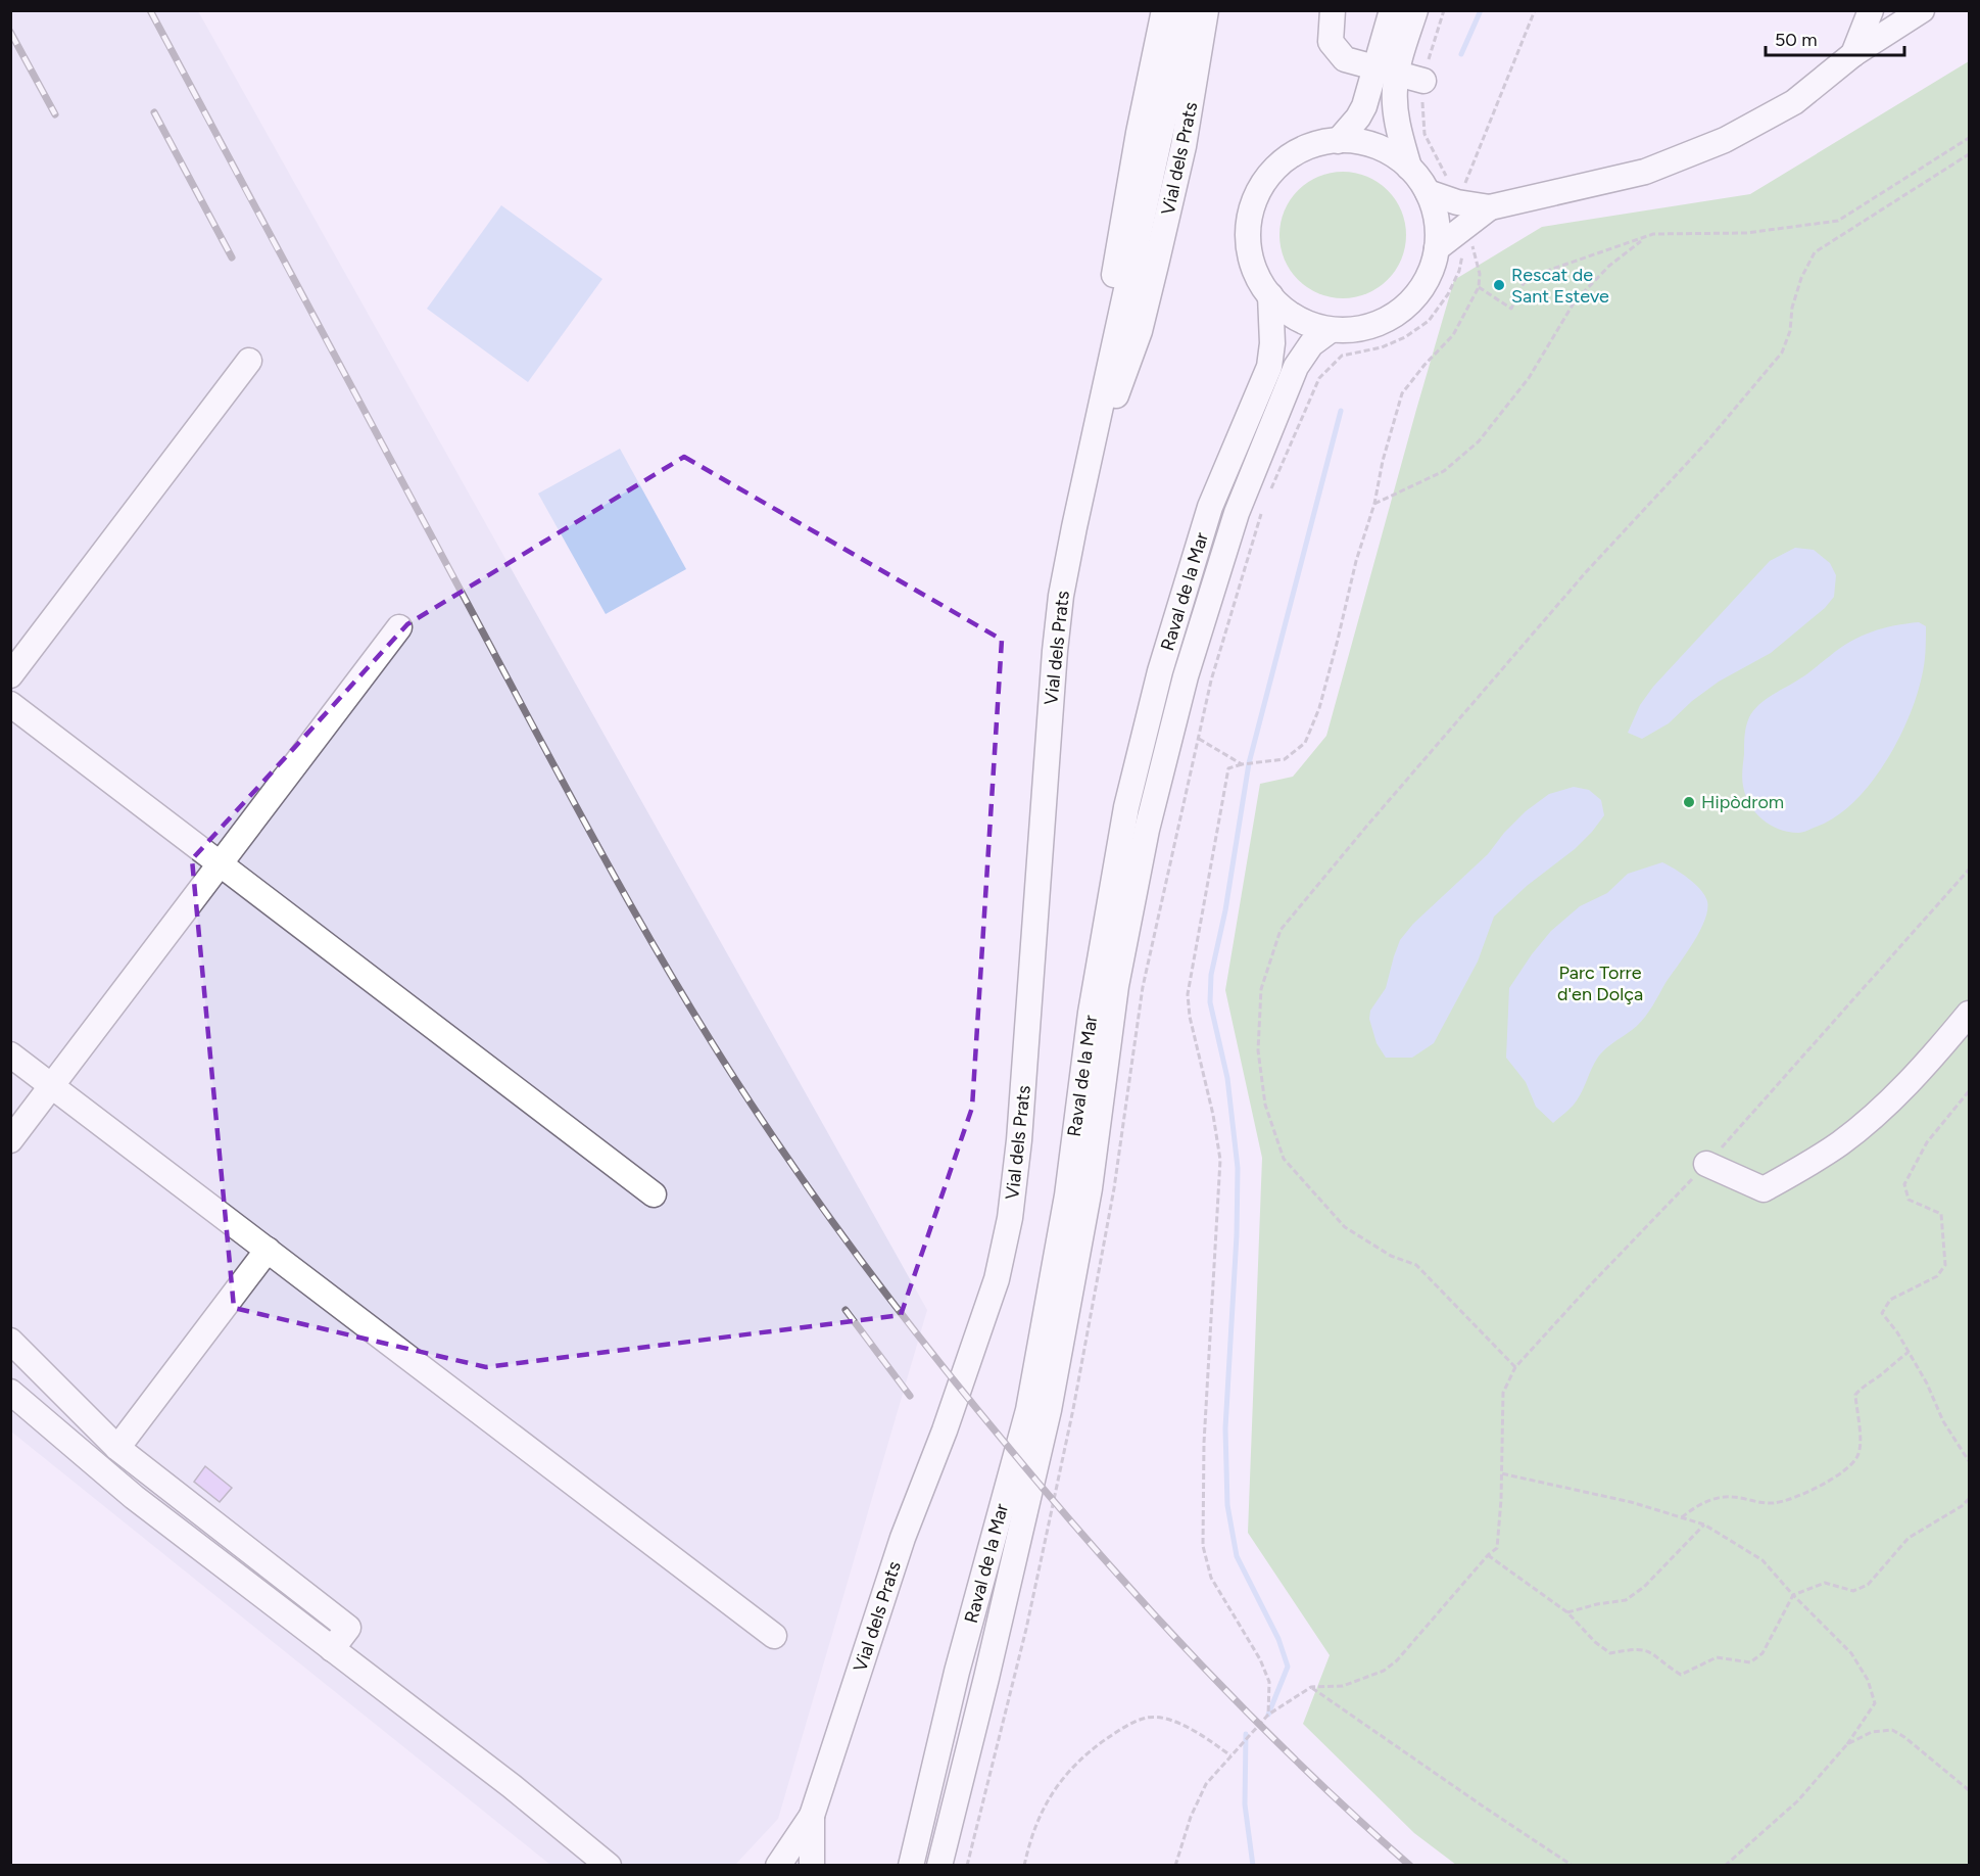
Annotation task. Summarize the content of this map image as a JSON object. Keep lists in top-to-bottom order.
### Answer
{
  "streets": {
    "street": ["Vial dels Prats", "Raval de la Mar"]
  },
  "parks": ["Parc Torre d'en Dolça"],
  "places": ["Rescat de Sant Esteve", "Hipòdrom"],
  "scale_bar": "50 m"
}
